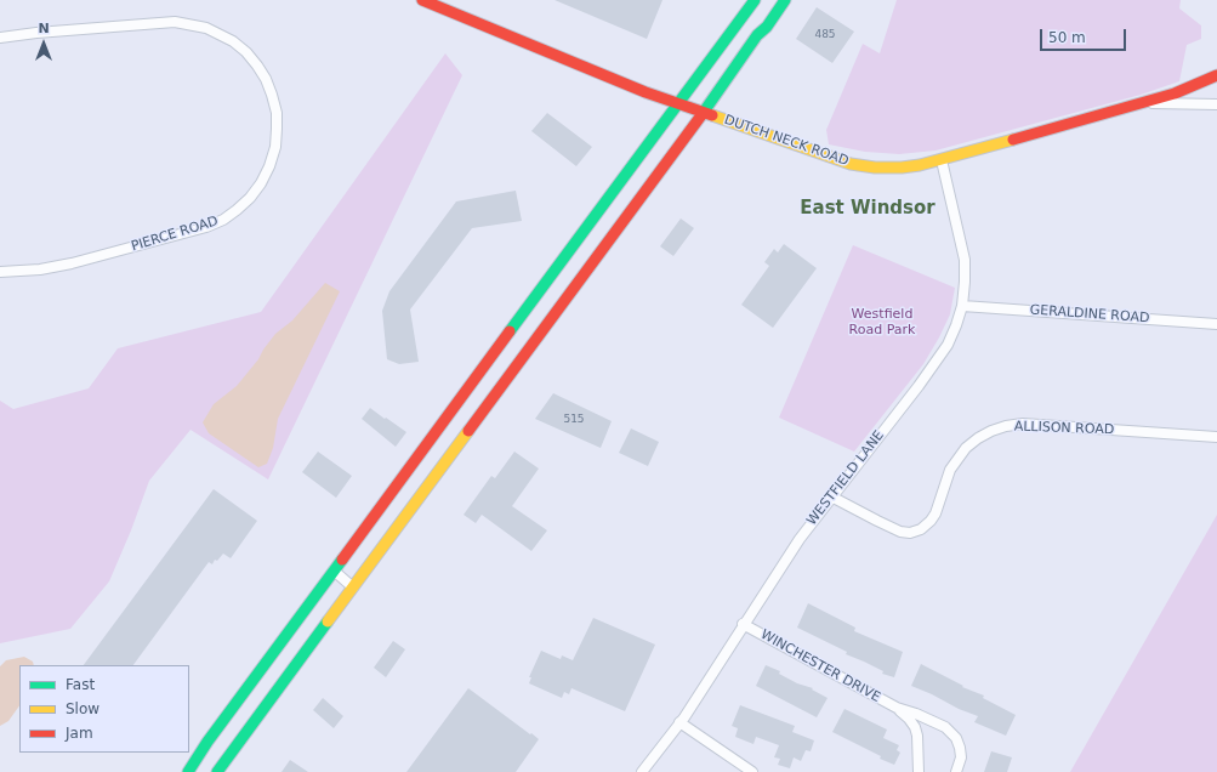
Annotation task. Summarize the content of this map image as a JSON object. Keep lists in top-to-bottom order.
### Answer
{
  "streets": {
    "main road": ["DUTCH NECK ROAD"],
    "street": [
      "PIERCE ROAD",
      "GERALDINE ROAD",
      "ALLISON ROAD",
      "WESTFIELD LANE",
      "WINCHESTER DRIVE"
    ]
  },
  "crossings": [
    ["DUTCH NECK ROAD", "WESTFIELD LANE"],
    ["GERALDINE ROAD", "WESTFIELD LANE"],
    ["ALLISON ROAD", "WESTFIELD LANE"],
    ["WESTFIELD LANE", "WINCHESTER DRIVE"]
  ],
  "districts": ["East Windsor"],
  "parks": ["Westfield Road Park"],
  "house_numbers": ["485", "515"],
  "legend": ["Fast", "Slow", "Jam"],
  "scale_bar": "50 m",
  "north": "top"
}
